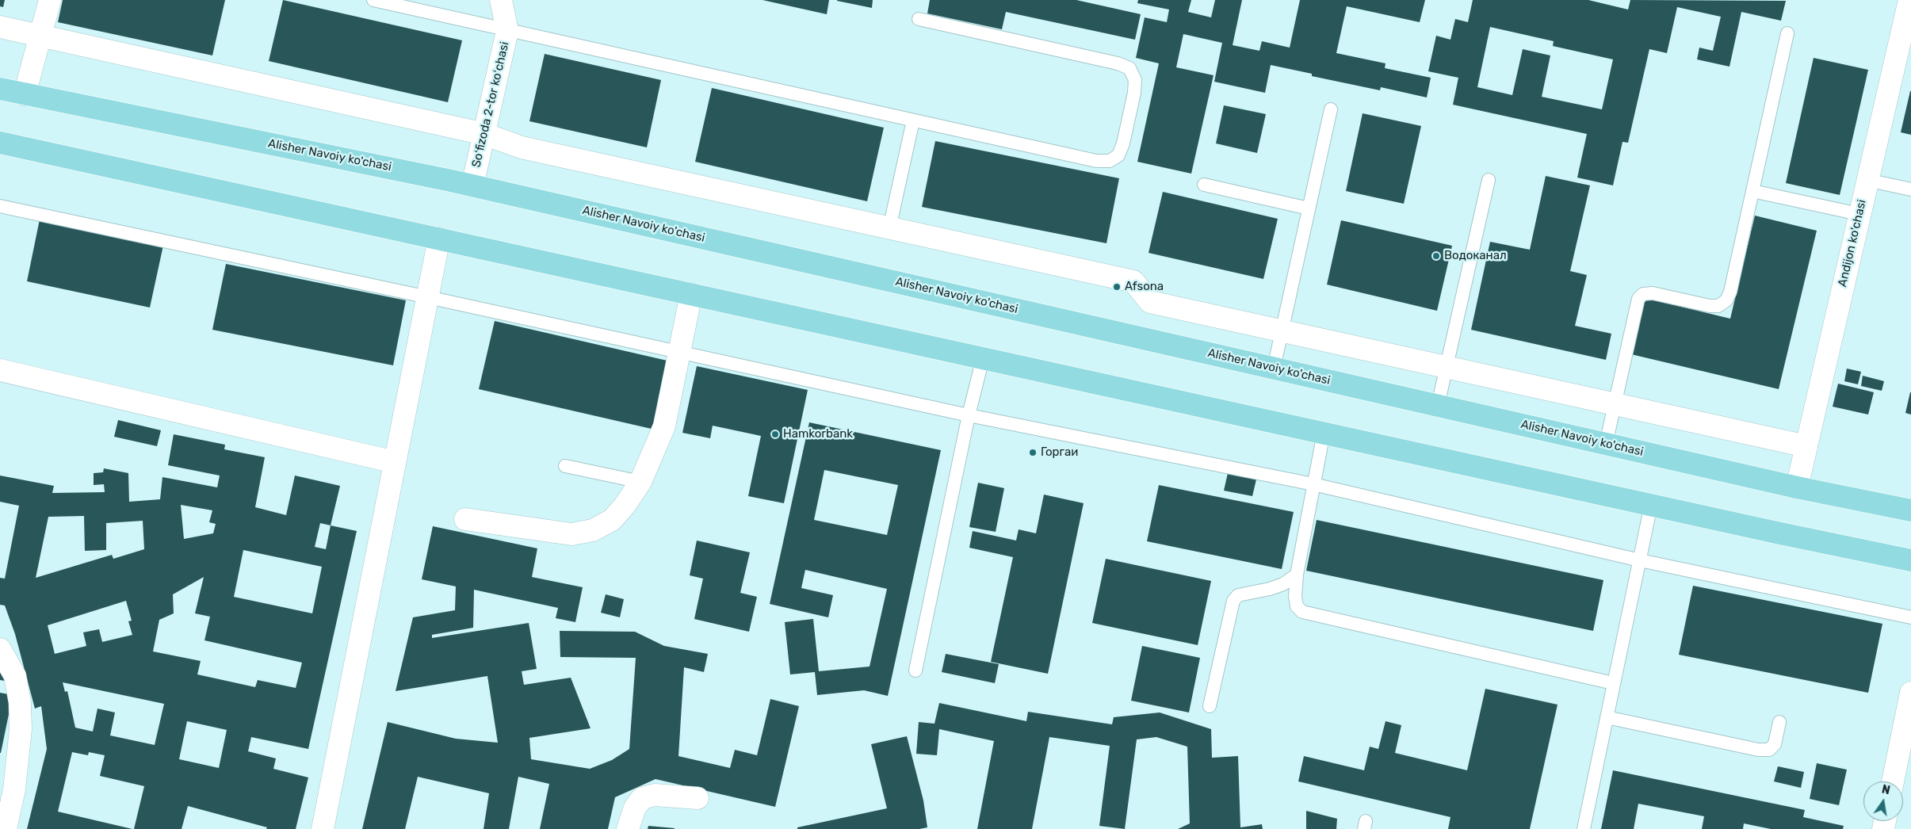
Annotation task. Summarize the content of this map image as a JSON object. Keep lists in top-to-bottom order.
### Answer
{
  "streets": {
    "main road": ["Alisher Navoiy ko'chasi"],
    "street": ["Soʻfizoda 2-tor koʻchasi", "Andijon ko'chasi"]
  },
  "crossings": [
    ["Soʻfizoda 2-tor koʻchasi", "Alisher Navoiy ko'chasi"],
    ["Alisher Navoiy ko'chasi", "Andijon ko'chasi"]
  ],
  "places": [
    "Водоканал",
    "Afsona",
    "Hamkorbank",
    "Горгаи"
  ],
  "north": "top"
}
